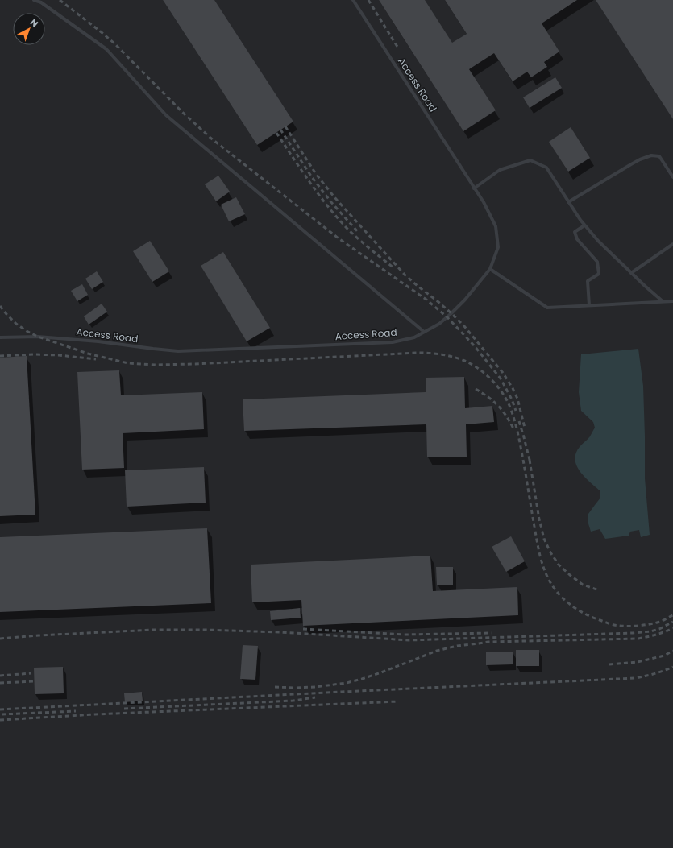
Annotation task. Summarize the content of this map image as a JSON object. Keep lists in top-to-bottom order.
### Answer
{
  "streets": {
    "lane": ["Access Road"]
  },
  "north": "top right"
}
